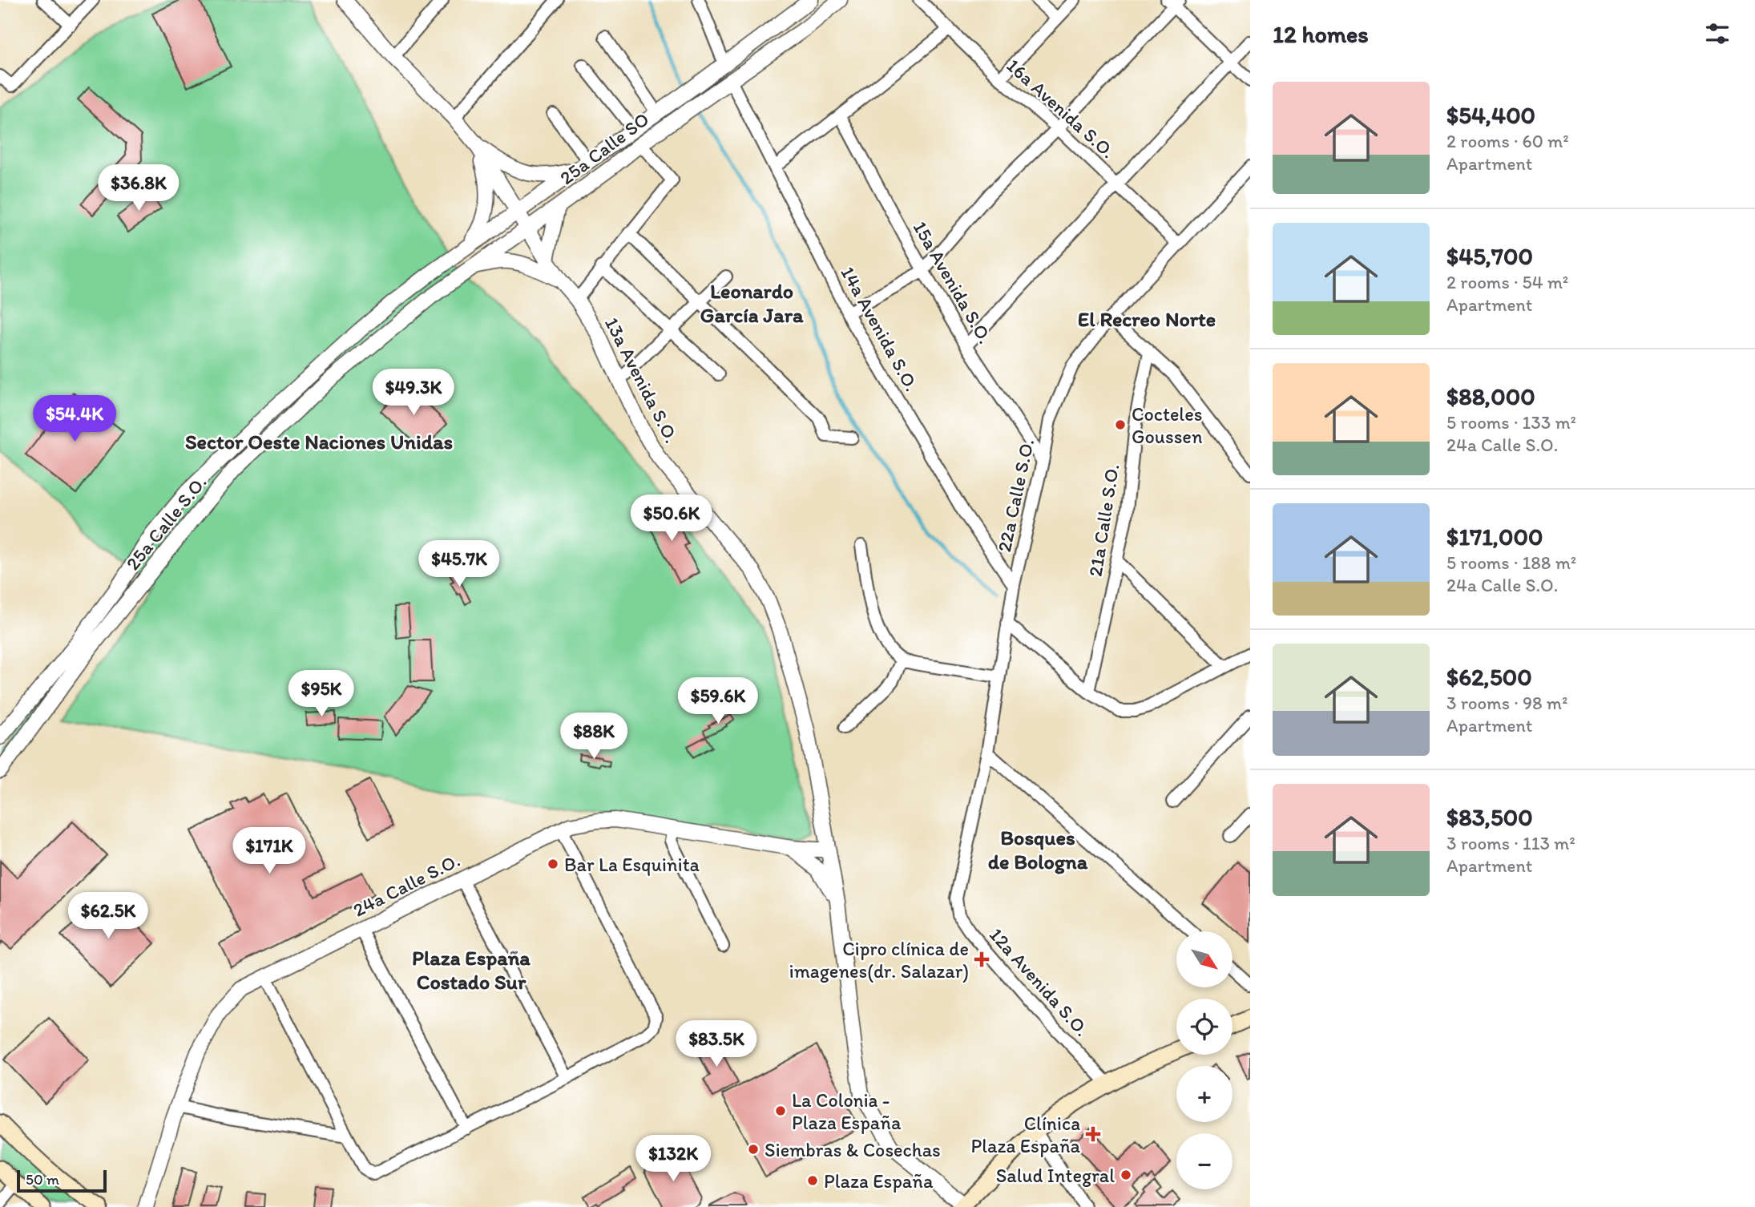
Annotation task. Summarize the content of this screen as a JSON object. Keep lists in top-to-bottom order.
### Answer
{
  "streets": {
    "street": [
      "16a Avenida S.O.",
      "25a Calle SO",
      "15a Avenida S.O.",
      "14a Avenida S.O.",
      "13a Avenida S.O.",
      "22a Calle S.O.",
      "21a Calle S.O.",
      "25a Calle S.O.",
      "24a Calle S.O.",
      "12a Avenida S.O."
    ]
  },
  "crossings": [
    ["16a Avenida S.O.", "22a Calle S.O."],
    ["25a Calle SO", "14a Avenida S.O."],
    ["25a Calle SO", "13a Avenida S.O."],
    ["25a Calle SO", "25a Calle S.O."],
    ["15a Avenida S.O.", "22a Calle S.O."],
    ["14a Avenida S.O.", "22a Calle S.O."],
    ["13a Avenida S.O.", "25a Calle S.O."],
    ["13a Avenida S.O.", "24a Calle S.O."],
    ["22a Calle S.O.", "12a Avenida S.O."]
  ],
  "districts": [
    "Leonardo García Jara",
    "El Recreo Norte",
    "Sector Oeste Naciones Unidas",
    "Bosques de Bologna",
    "Plaza España Costado Sur"
  ],
  "places": {
    "other": [
      "Cocteles Goussen",
      "Bar La Esquinita",
      "La Colonia - Plaza España",
      "Siembras & Cosechas",
      "Salud Integral",
      "Plaza España"
    ],
    "health": ["Cipro clínica de imagenes(dr. Salazar)", "Clínica Plaza España"]
  },
  "scale_bar": "50 m",
  "north": "bottom right",
  "page": {
    "heading": "12 homes",
    "list": [
      {
        "name": "$54,400",
        "note": "2 rooms · 60 m² · Apartment"
      },
      {
        "name": "$45,700",
        "note": "2 rooms · 54 m² · Apartment"
      },
      {
        "name": "$88,000",
        "note": "5 rooms · 133 m² · 24a Calle S.O."
      },
      {
        "name": "$171,000",
        "note": "5 rooms · 188 m² · 24a Calle S.O."
      },
      {
        "name": "$62,500",
        "note": "3 rooms · 98 m² · Apartment"
      },
      {
        "name": "$83,500",
        "note": "3 rooms · 113 m² · Apartment"
      }
    ],
    "price": [
      "$36.8K",
      "$49.3K",
      "$54.4K",
      "$50.6K",
      "$45.7K",
      "$95K",
      "$59.6K",
      "$88K",
      "$171K",
      "$62.5K",
      "$83.5K",
      "$132K"
    ],
    "map_buttons": ["+", "−"],
    "scale": "50 m"
  }
}
